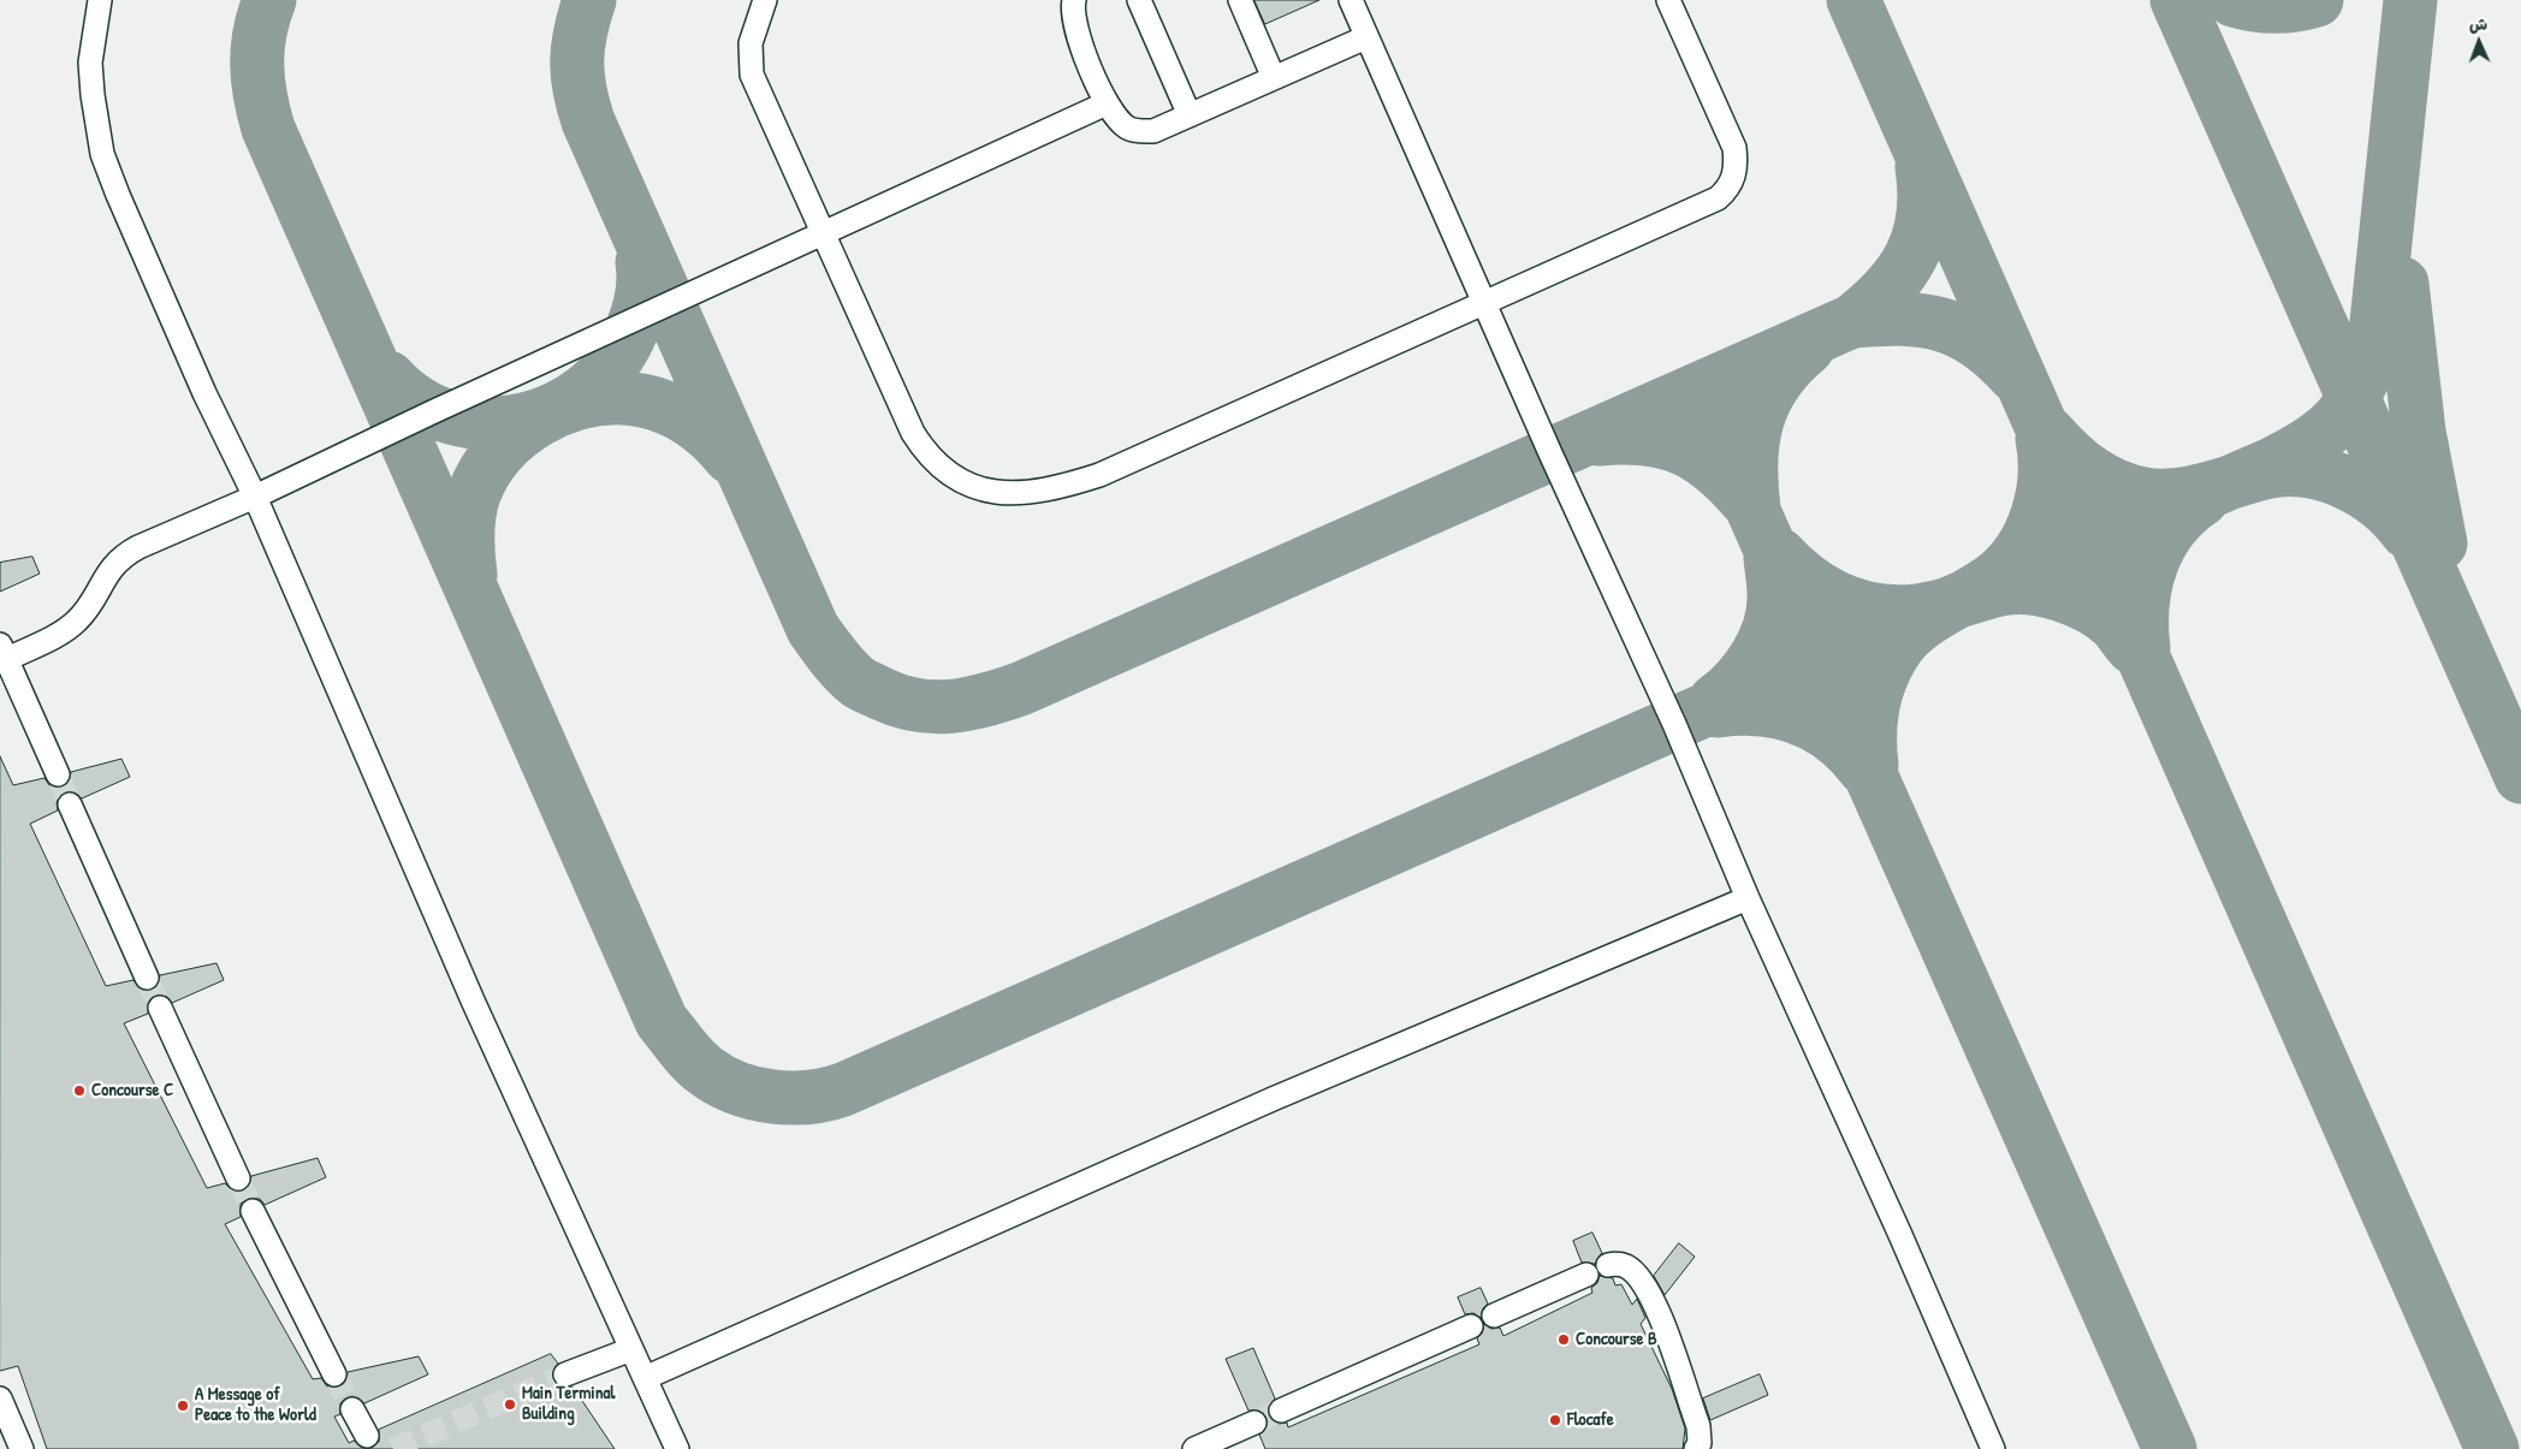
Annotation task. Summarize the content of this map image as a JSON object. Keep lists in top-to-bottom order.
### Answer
{
  "places": [
    "Concourse C",
    "Concourse B",
    "Main Terminal Building",
    "A Message of Peace to the World",
    "Flocafe"
  ],
  "north": "top"
}
